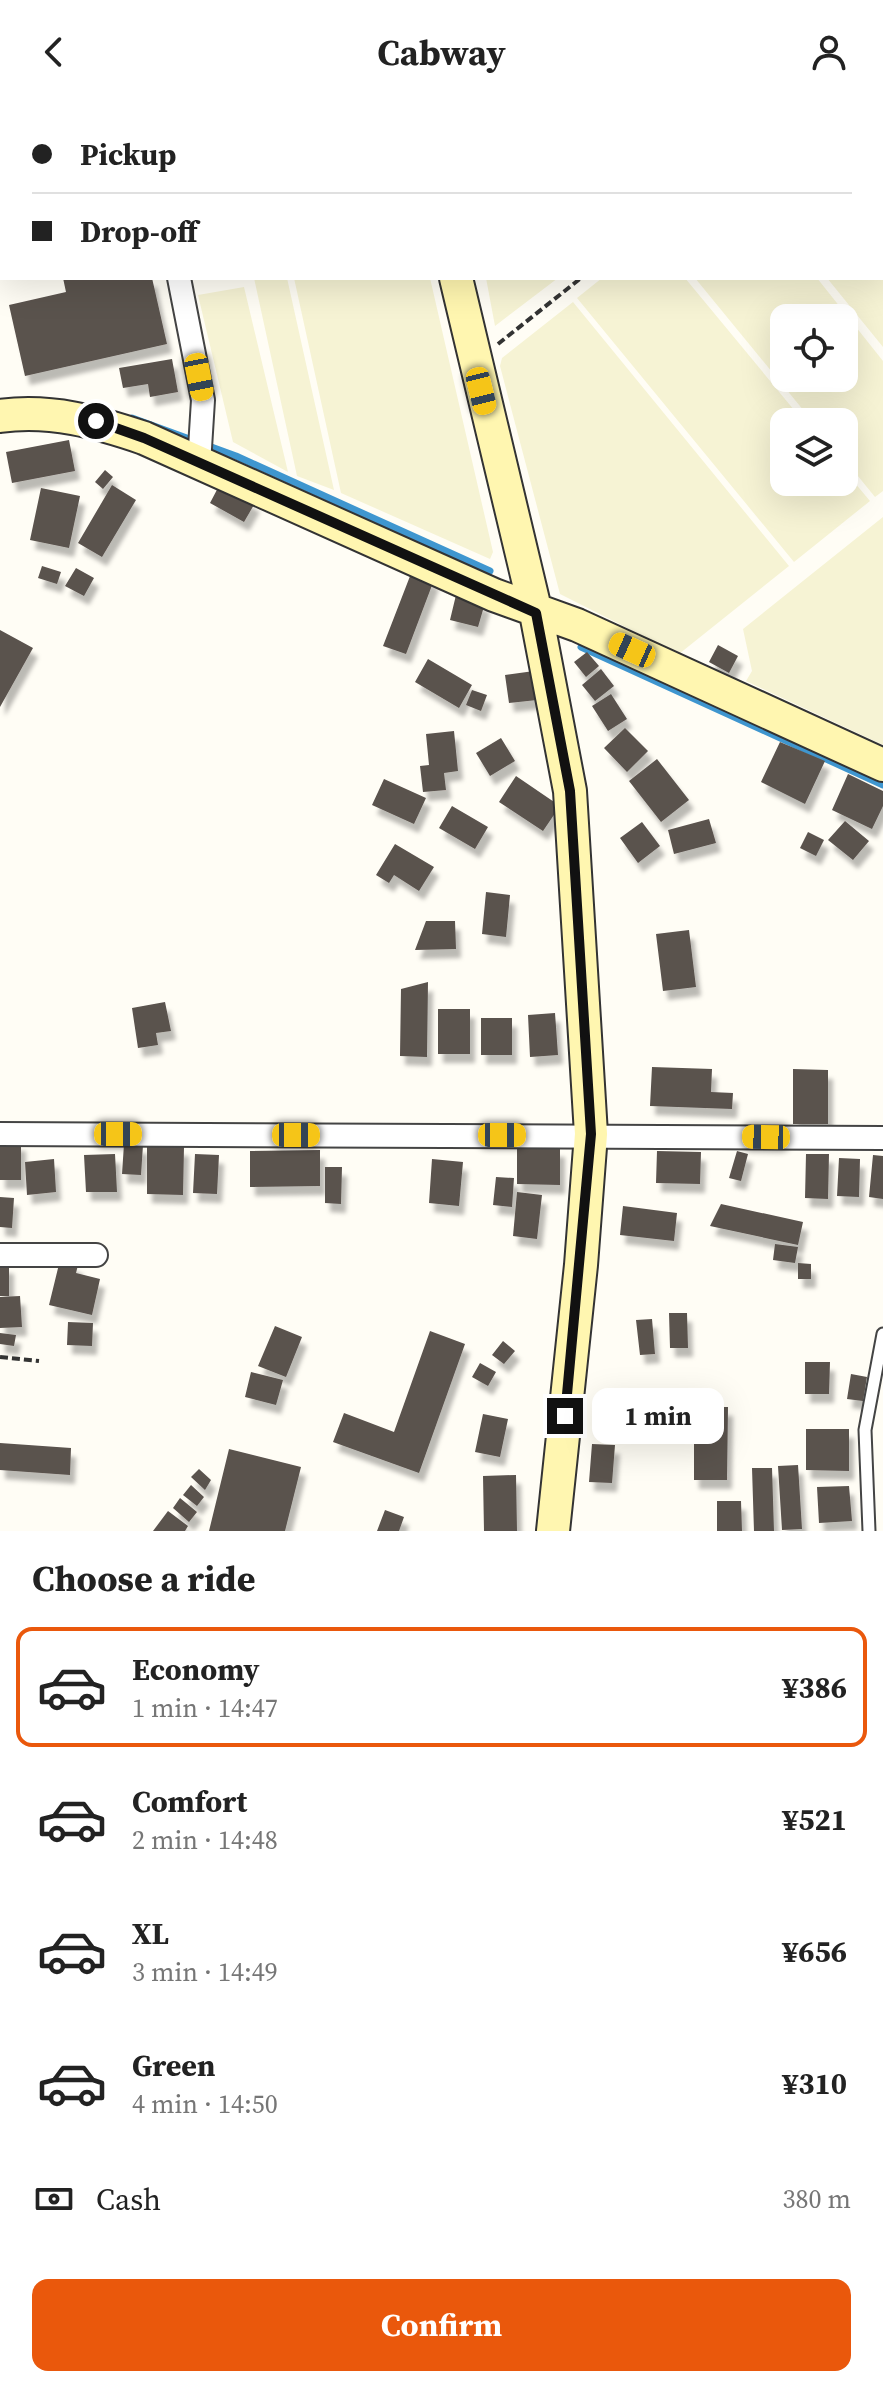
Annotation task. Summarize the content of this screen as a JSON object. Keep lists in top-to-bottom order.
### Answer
{
  "page": {
    "header": "Cabway",
    "banner": ["Pickup", "Drop-off"],
    "bubble": "1 min",
    "heading": "Choose a ride",
    "list": [
      {
        "name": "Economy",
        "note": "1 min · 14:47",
        "value": "¥386"
      },
      {
        "name": "Comfort",
        "note": "2 min · 14:48",
        "value": "¥521"
      },
      {
        "name": "XL",
        "note": "3 min · 14:49",
        "value": "¥656"
      },
      {
        "name": "Green",
        "note": "4 min · 14:50",
        "value": "¥310"
      }
    ],
    "pay": ["Cash", "380 m"],
    "buttons": "Confirm"
  }
}
